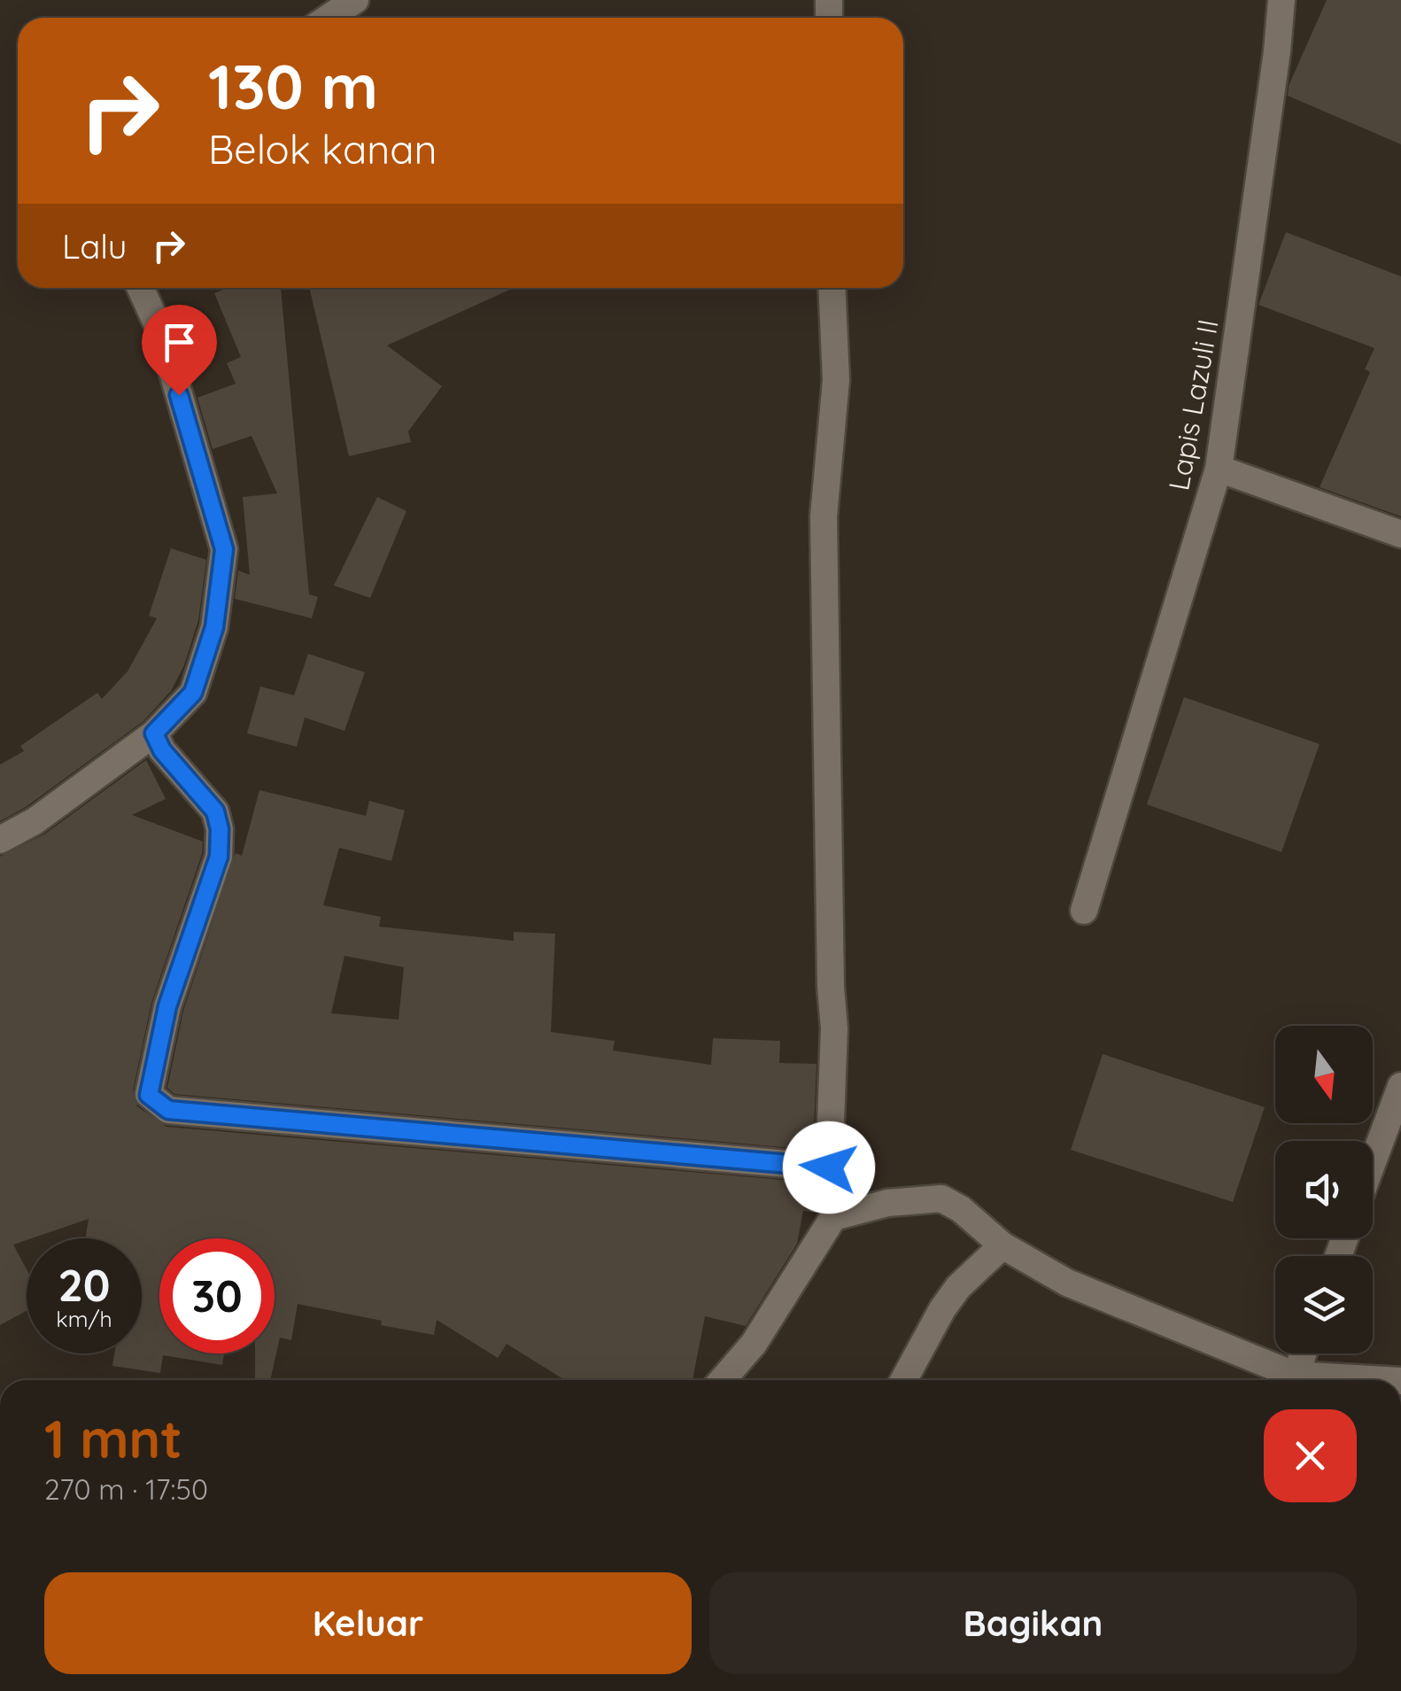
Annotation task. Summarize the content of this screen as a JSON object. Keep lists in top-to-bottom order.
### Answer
{
  "streets": {
    "street": ["Lapis Lazuli II"]
  },
  "north": "bottom",
  "page": {
    "turn": ["130 m", "Belok kanan"],
    "then": "Lalu",
    "speed": "20 km/h",
    "limit": "30",
    "heading": ["1 mnt", "270 m · 17:50"],
    "buttons": ["Keluar", "Bagikan"]
  }
}
